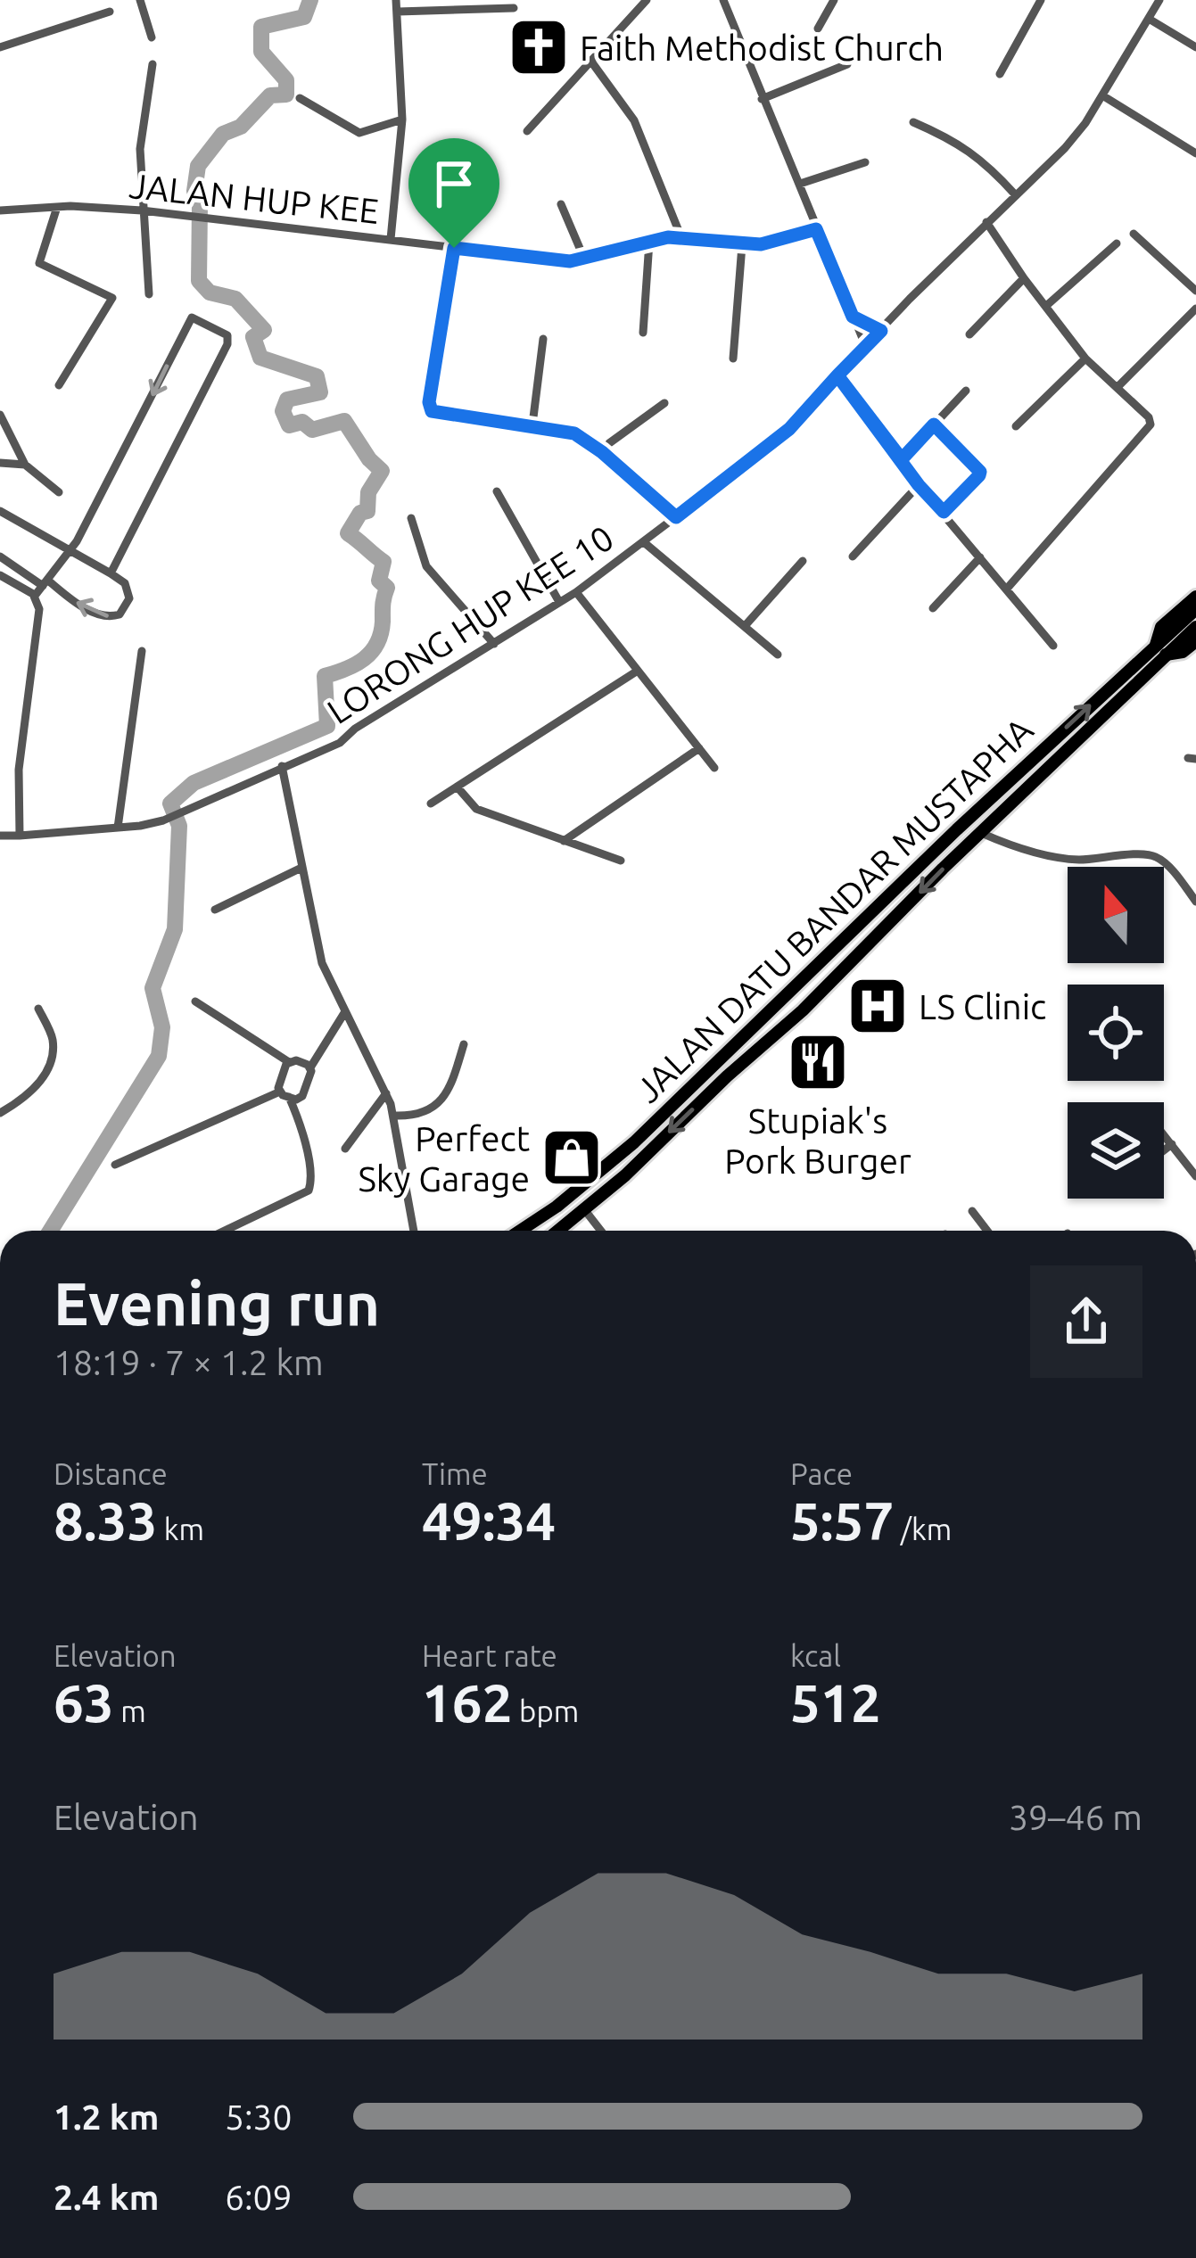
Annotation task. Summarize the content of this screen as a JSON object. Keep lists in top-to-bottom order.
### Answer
{
  "streets": {
    "main road": ["JALAN DATU BANDAR MUSTAPHA"],
    "street": ["JALAN HUP KEE", "LORONG HUP KEE 10"]
  },
  "places": {
    "church": ["Faith Methodist Church"],
    "hospital": ["LS Clinic"],
    "restaurant": ["Stupiak's Pork Burger"],
    "shop": ["Perfect Sky Garage"]
  },
  "north": "top",
  "page": {
    "heading": ["Evening run", "18:19 · 7 × 1.2 km"],
    "stats": [
      ["Distance", "8.33 km"],
      ["Time", "49:34"],
      ["Pace", "5:57 /km"],
      ["Elevation", "63 m"],
      ["Heart rate", "162 bpm"],
      ["kcal", "512"]
    ],
    "chart": ["Elevation", "39–46 m"],
    "list": [
      {
        "name": "1.2 km",
        "note": "5:30"
      },
      {
        "name": "2.4 km",
        "note": "6:09"
      }
    ]
  }
}
